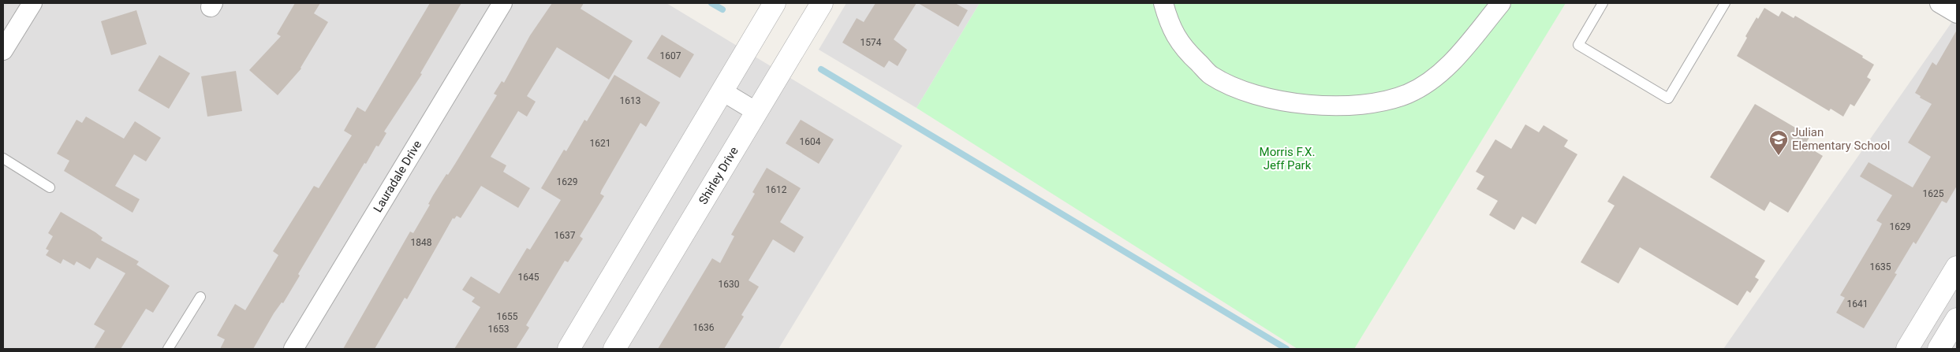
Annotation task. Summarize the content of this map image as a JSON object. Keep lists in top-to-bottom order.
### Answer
{
  "streets": {
    "street": ["Shirley Drive", "Lauradale Drive"]
  },
  "parks": ["Morris F.X. Jeff Park"],
  "places": {
    "school or university": ["Julian Elementary School"]
  },
  "house_numbers": [
    "1574",
    "1607",
    "1613",
    "1604",
    "1621",
    "1629",
    "1612",
    "1625",
    "1629",
    "1637",
    "1848",
    "1635",
    "1645",
    "1630",
    "1641",
    "1655",
    "1636",
    "1653"
  ]
}
